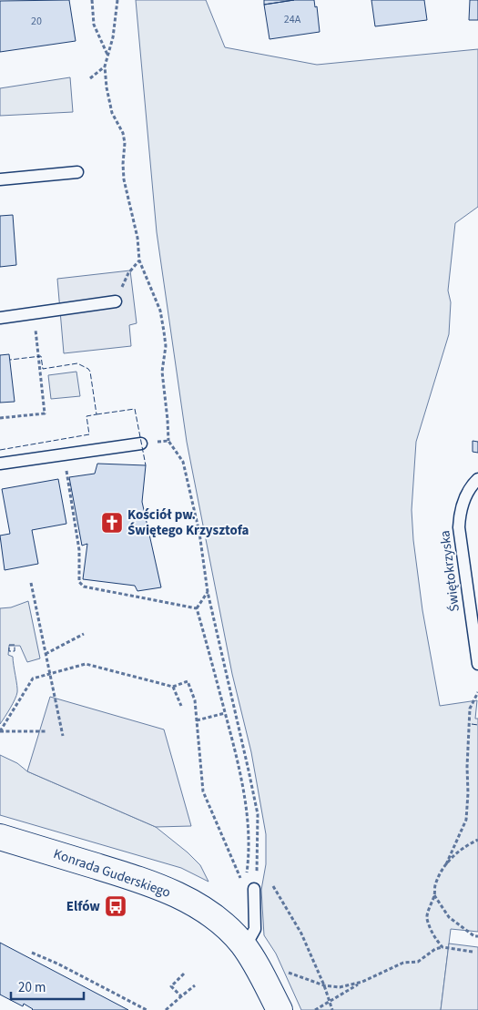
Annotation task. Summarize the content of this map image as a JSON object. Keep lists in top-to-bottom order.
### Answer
{
  "streets": {
    "street": ["Konrada Guderskiego"],
    "lane": ["Świętokrzyska"]
  },
  "places": {
    "church": ["Kościół pw. Świętego Krzysztofa"],
    "bus stop": ["Elfów"]
  },
  "house_numbers": ["24A", "20"],
  "scale_bar": "20 m"
}
